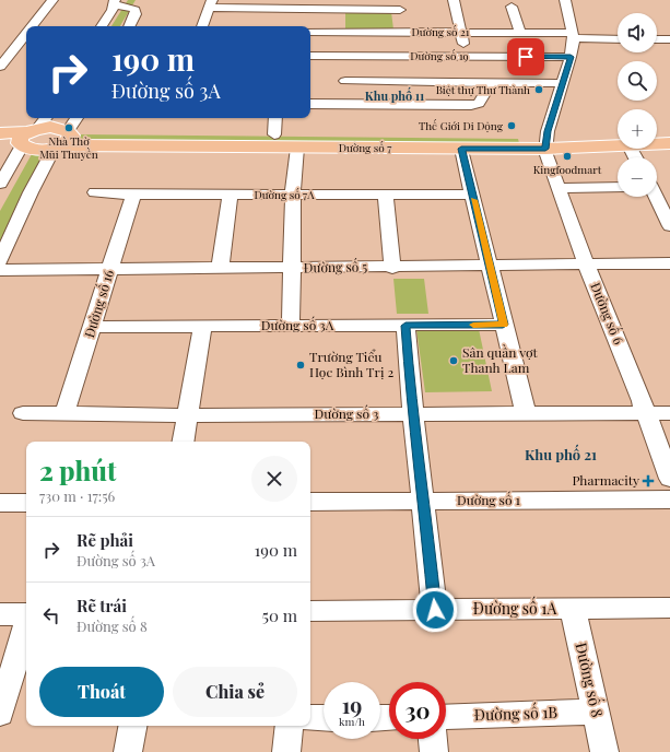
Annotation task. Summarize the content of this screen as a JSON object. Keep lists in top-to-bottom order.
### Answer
{
  "streets": {
    "main road": ["Đường số 7"],
    "street": [
      "Đường số 21",
      "Đường số 19",
      "Đường số 7A",
      "Đường số 5",
      "Đường số 16",
      "Đường số 6",
      "Đường số 3A",
      "Đường số 3",
      "Đường số 1",
      "Đường số 1A",
      "Đường số 8",
      "Đường số 1B"
    ]
  },
  "crossings": [
    ["Đường số 7", "Đường số 6"],
    ["Đường số 7A", "Đường số 16"],
    ["Đường số 5", "Đường số 16"],
    ["Đường số 5", "Đường số 6"],
    ["Đường số 16", "Đường số 3A"],
    ["Đường số 16", "Đường số 3"],
    ["Đường số 6", "Đường số 3"],
    ["Đường số 1A", "Đường số 8"],
    ["Đường số 8", "Đường số 1B"]
  ],
  "districts": ["Khu phố 11", "Khu phố 21"],
  "places": {
    "other": [
      "Biệt thự Thư Thành",
      "Thế Giới Di Động",
      "Nhà Thờ Mũi Thuyền",
      "Kingfoodmart",
      "Sân quần vợt Thanh Lam",
      "Trường Tiểu Học Bình Trị 2"
    ],
    "health": ["Pharmacity"]
  },
  "page": {
    "map_buttons": ["+", "−"],
    "turn": ["190 m", "Đường số 3A"],
    "heading": ["2 phút", "730 m · 17:56"],
    "list": [
      {
        "name": "Rẽ phải",
        "note": "Đường số 3A",
        "value": "190 m"
      },
      {
        "name": "Rẽ trái",
        "note": "Đường số 8",
        "value": "50 m"
      }
    ],
    "buttons": ["Thoát", "Chia sẻ"],
    "speed": "19 km/h",
    "limit": "30"
  }
}
